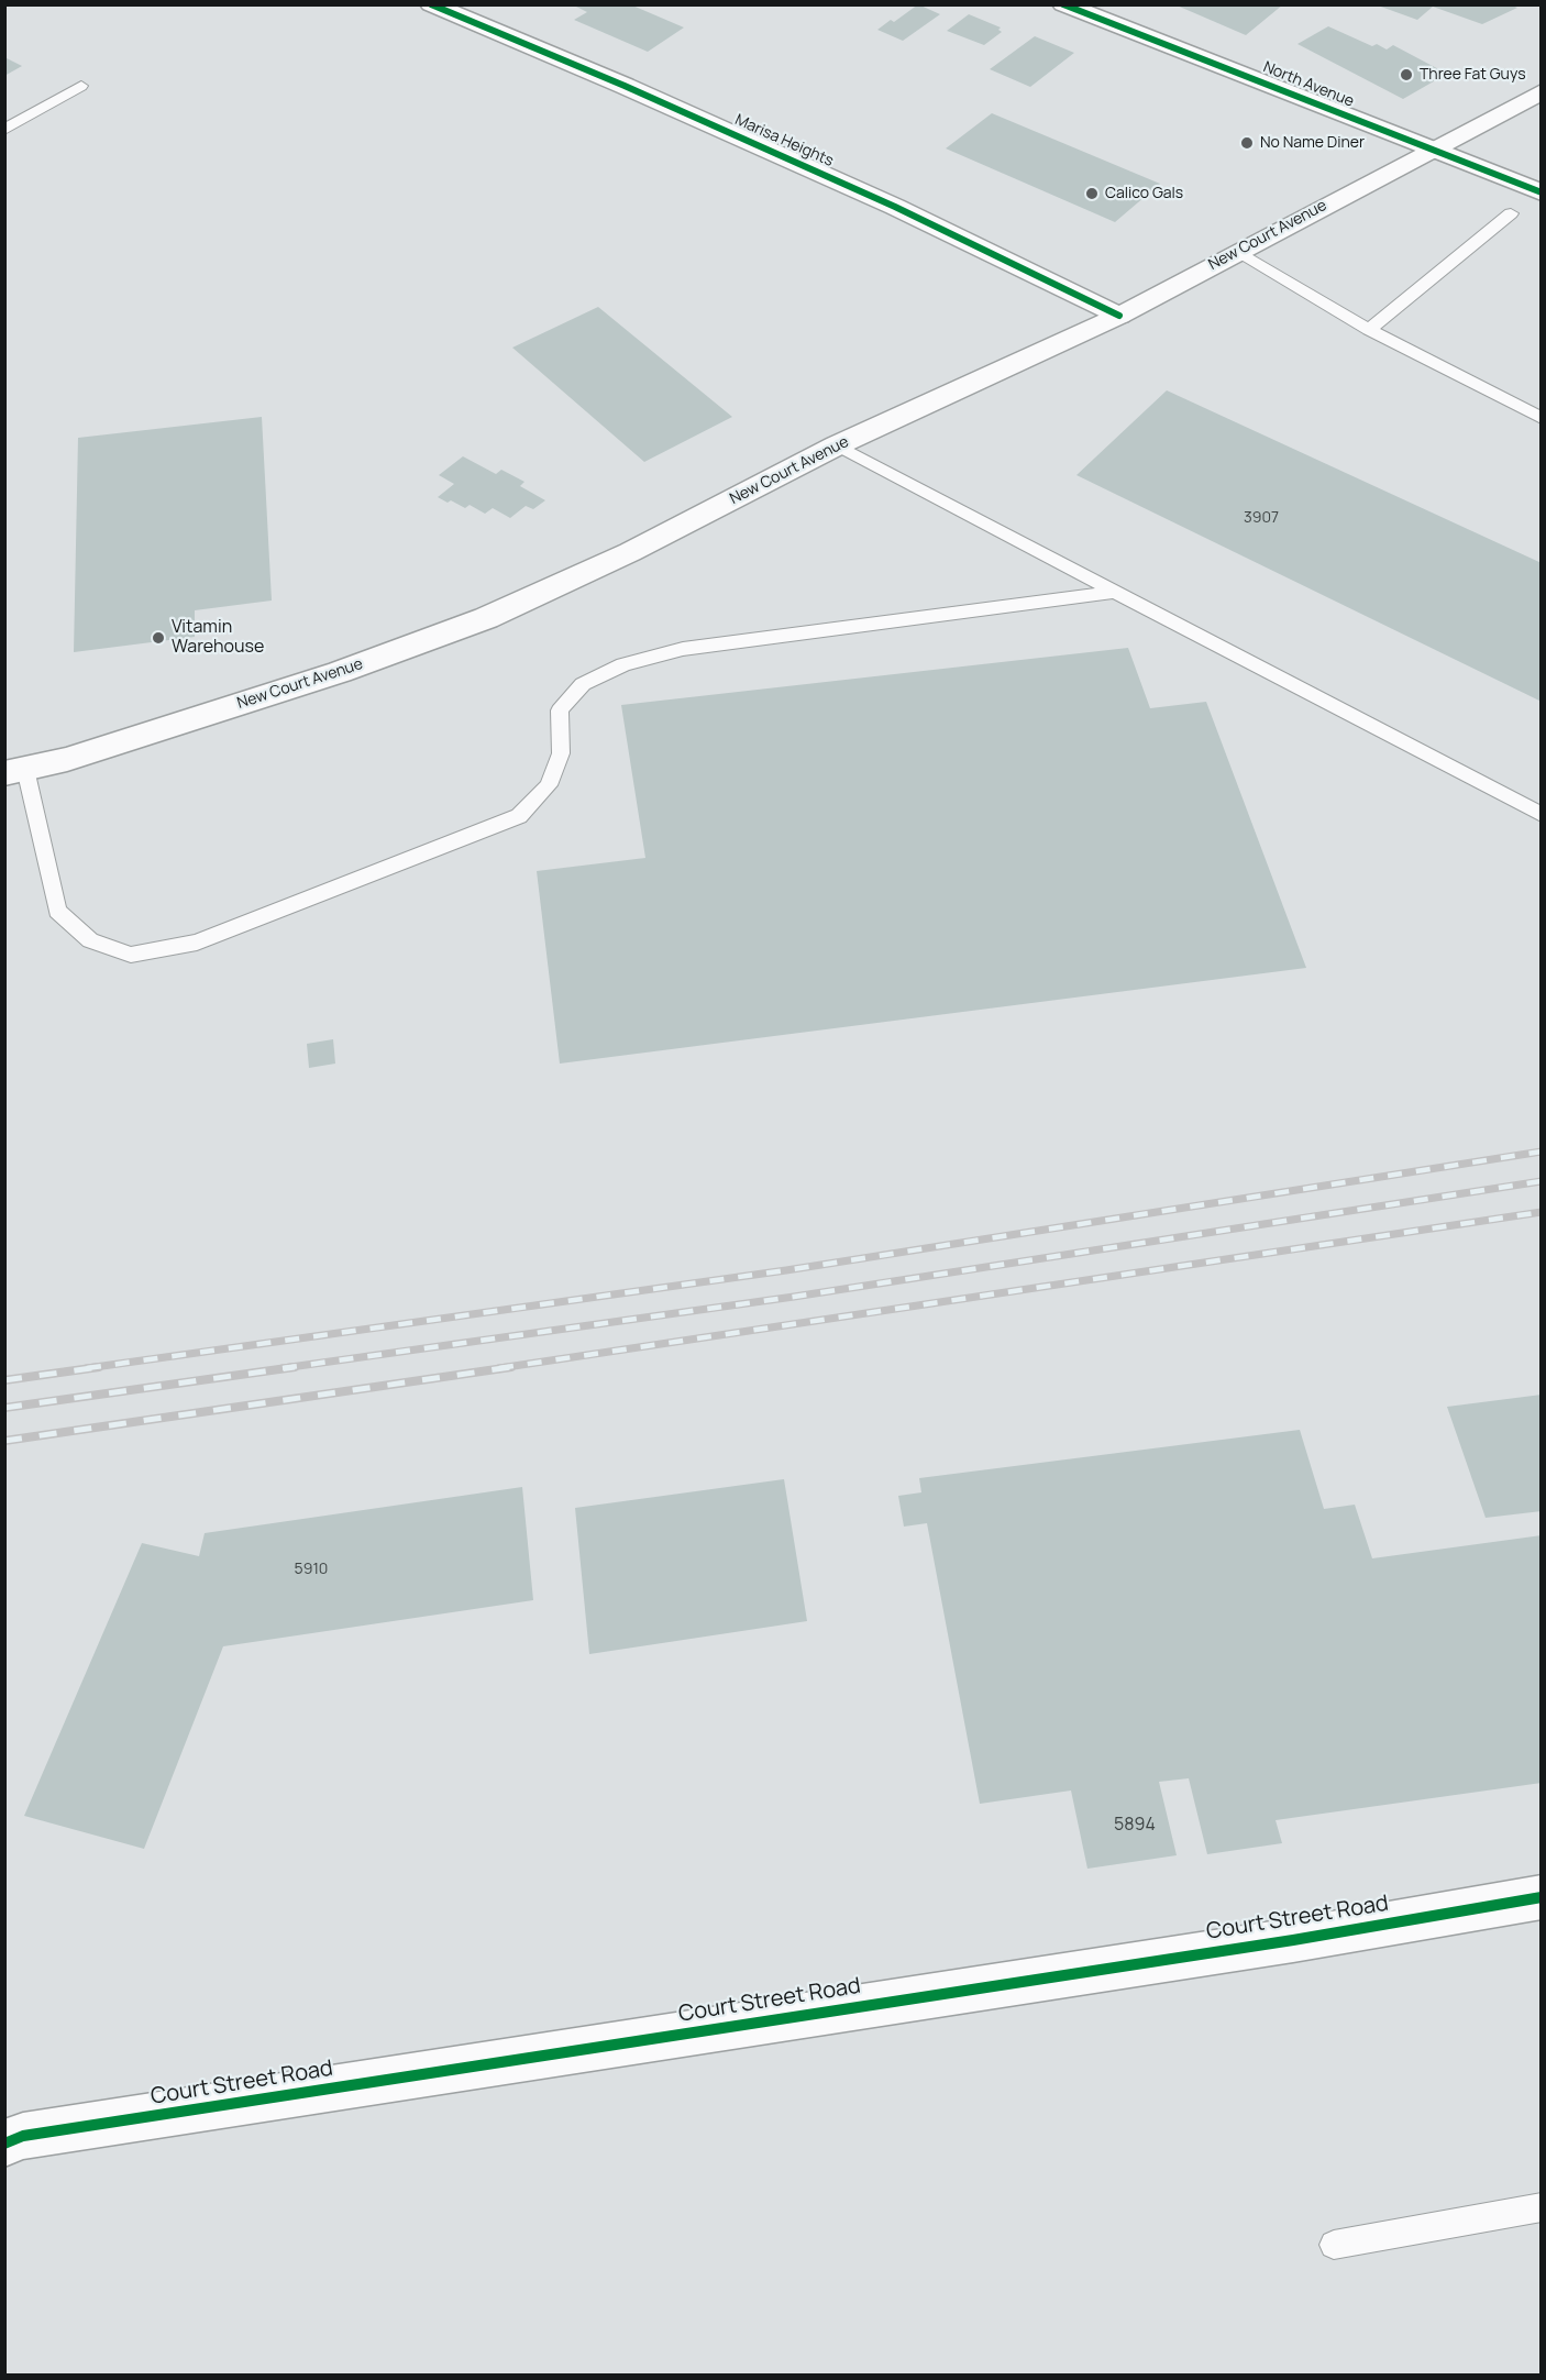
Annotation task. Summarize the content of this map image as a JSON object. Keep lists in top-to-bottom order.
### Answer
{
  "streets": {
    "street": [
      "North Avenue",
      "Marisa Heights",
      "New Court Avenue",
      "Court Street Road"
    ]
  },
  "crossings": [
    ["North Avenue", "New Court Avenue"],
    ["Marisa Heights", "New Court Avenue"]
  ],
  "places": [
    "Three Fat Guys",
    "No Name Diner",
    "Calico Gals",
    "Vitamin Warehouse"
  ],
  "house_numbers": ["3907", "5910", "5894"]
}
